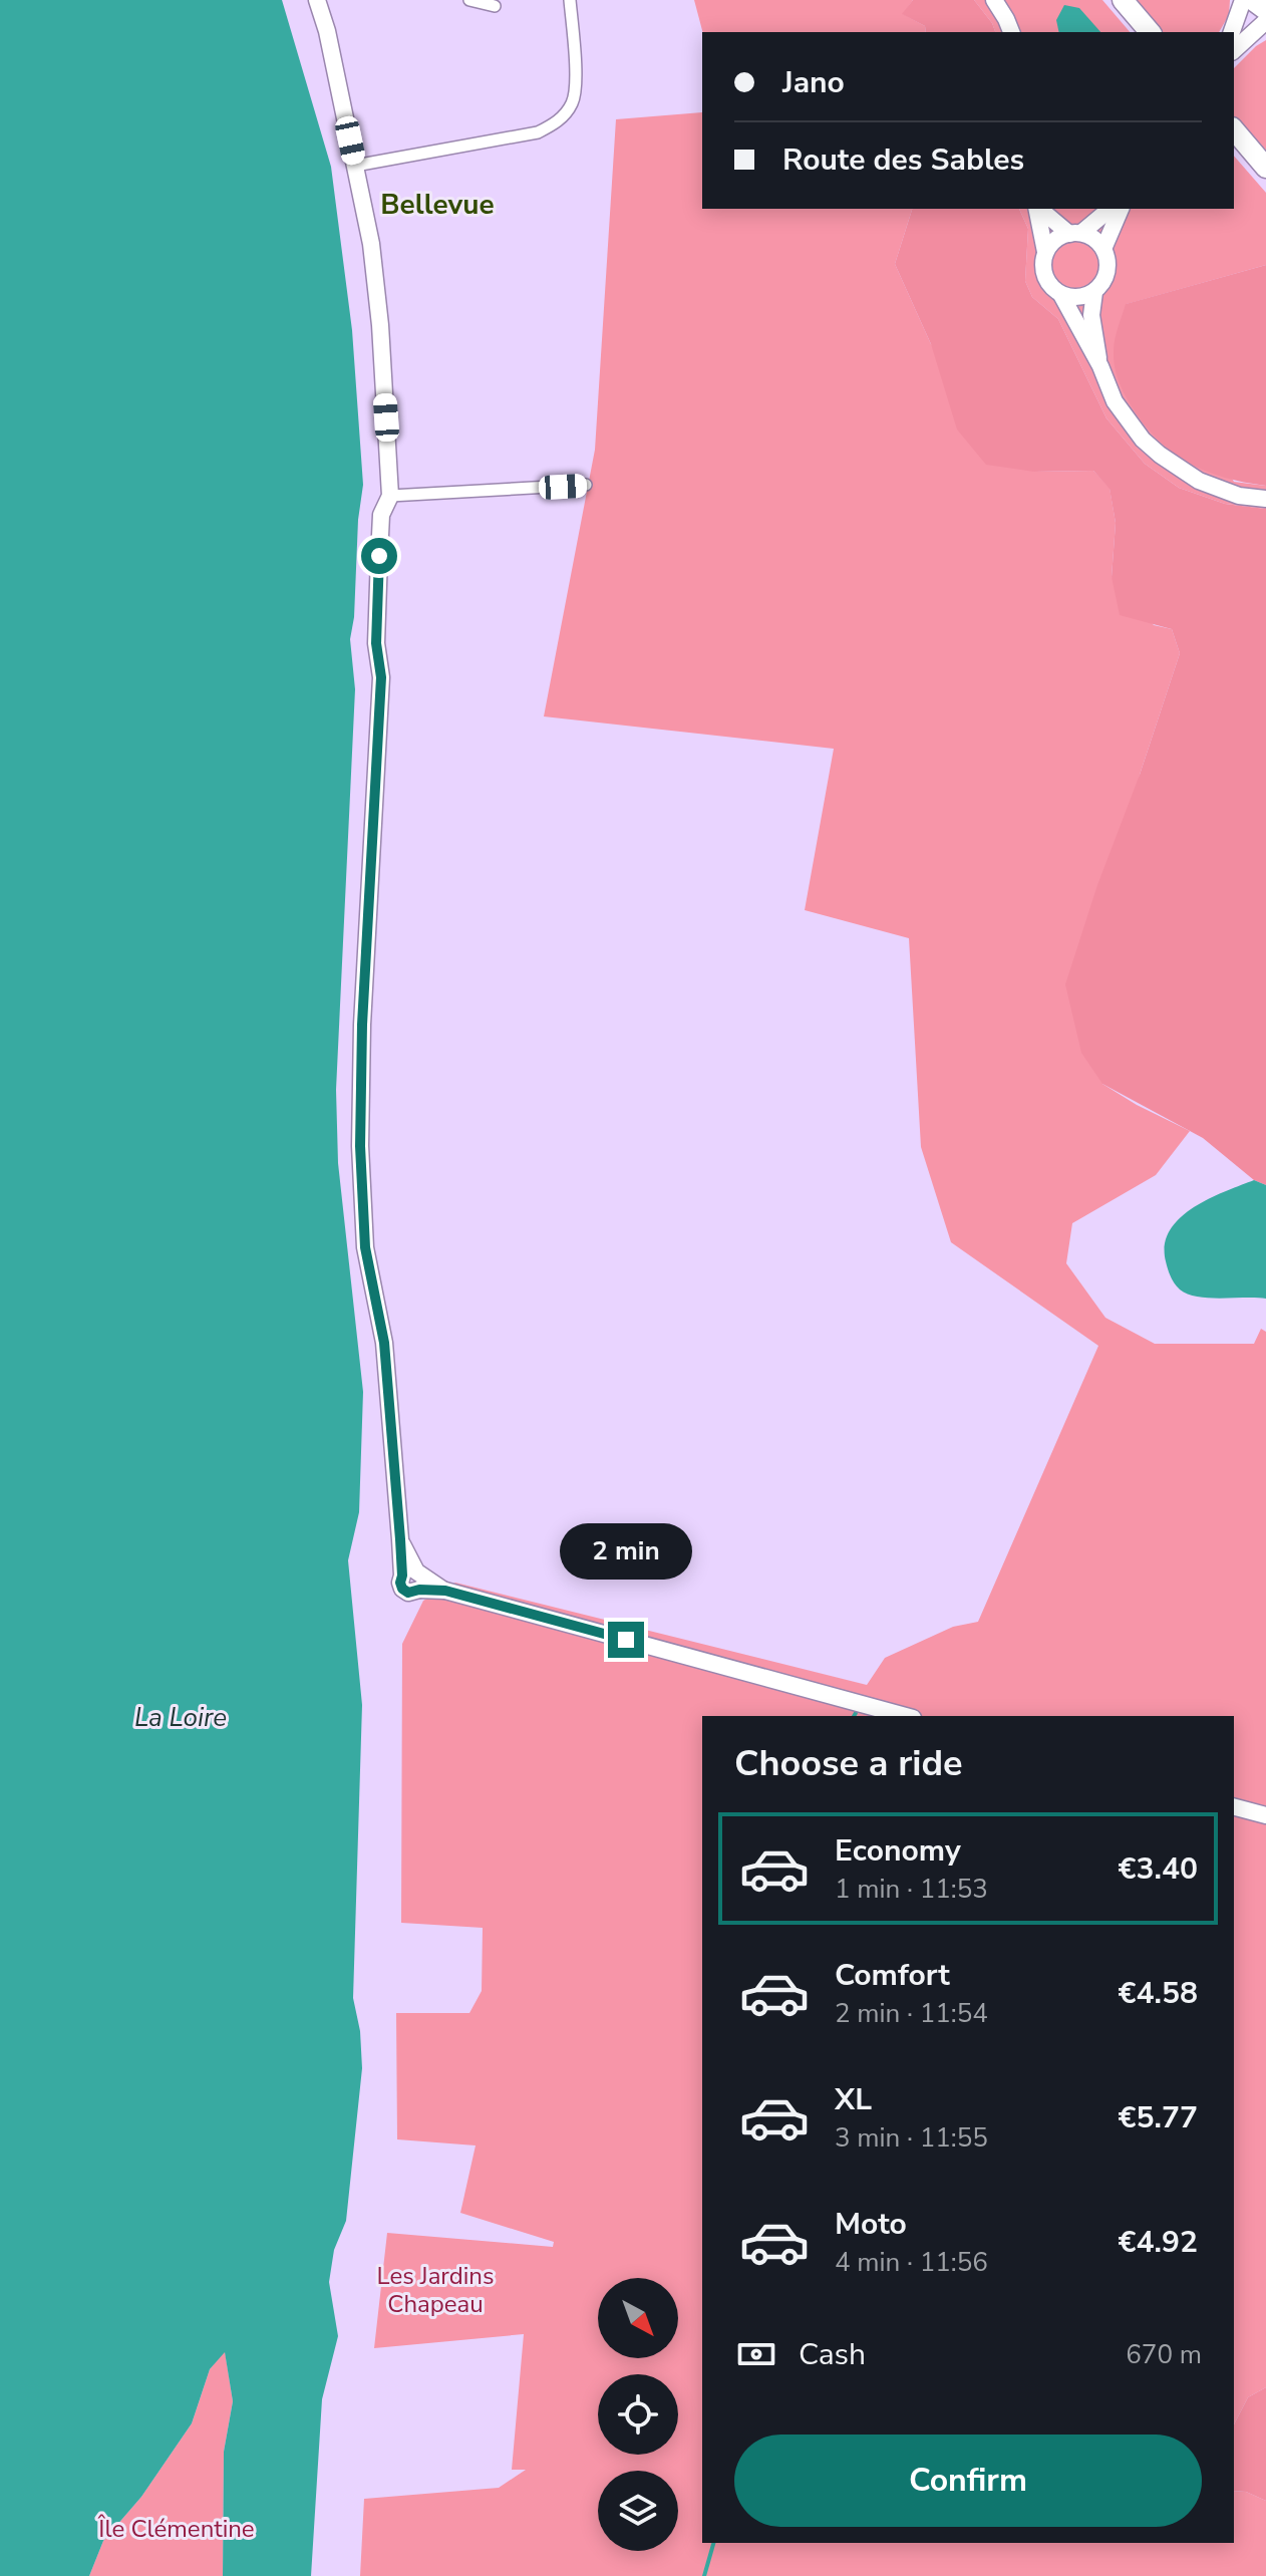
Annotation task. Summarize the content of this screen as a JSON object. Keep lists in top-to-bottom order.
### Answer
{
  "districts": ["Bellevue"],
  "water": ["La Loire"],
  "parks": ["Les Jardins Chapeau", "Île Clémentine"],
  "north": "bottom right",
  "page": {
    "banner": ["Jano", "Route des Sables"],
    "bubble": "2 min",
    "heading": "Choose a ride",
    "list": [
      {
        "name": "Economy",
        "note": "1 min · 11:53",
        "value": "€3.40"
      },
      {
        "name": "Comfort",
        "note": "2 min · 11:54",
        "value": "€4.58"
      },
      {
        "name": "XL",
        "note": "3 min · 11:55",
        "value": "€5.77"
      },
      {
        "name": "Moto",
        "note": "4 min · 11:56",
        "value": "€4.92"
      }
    ],
    "pay": ["Cash", "670 m"],
    "buttons": "Confirm"
  }
}
